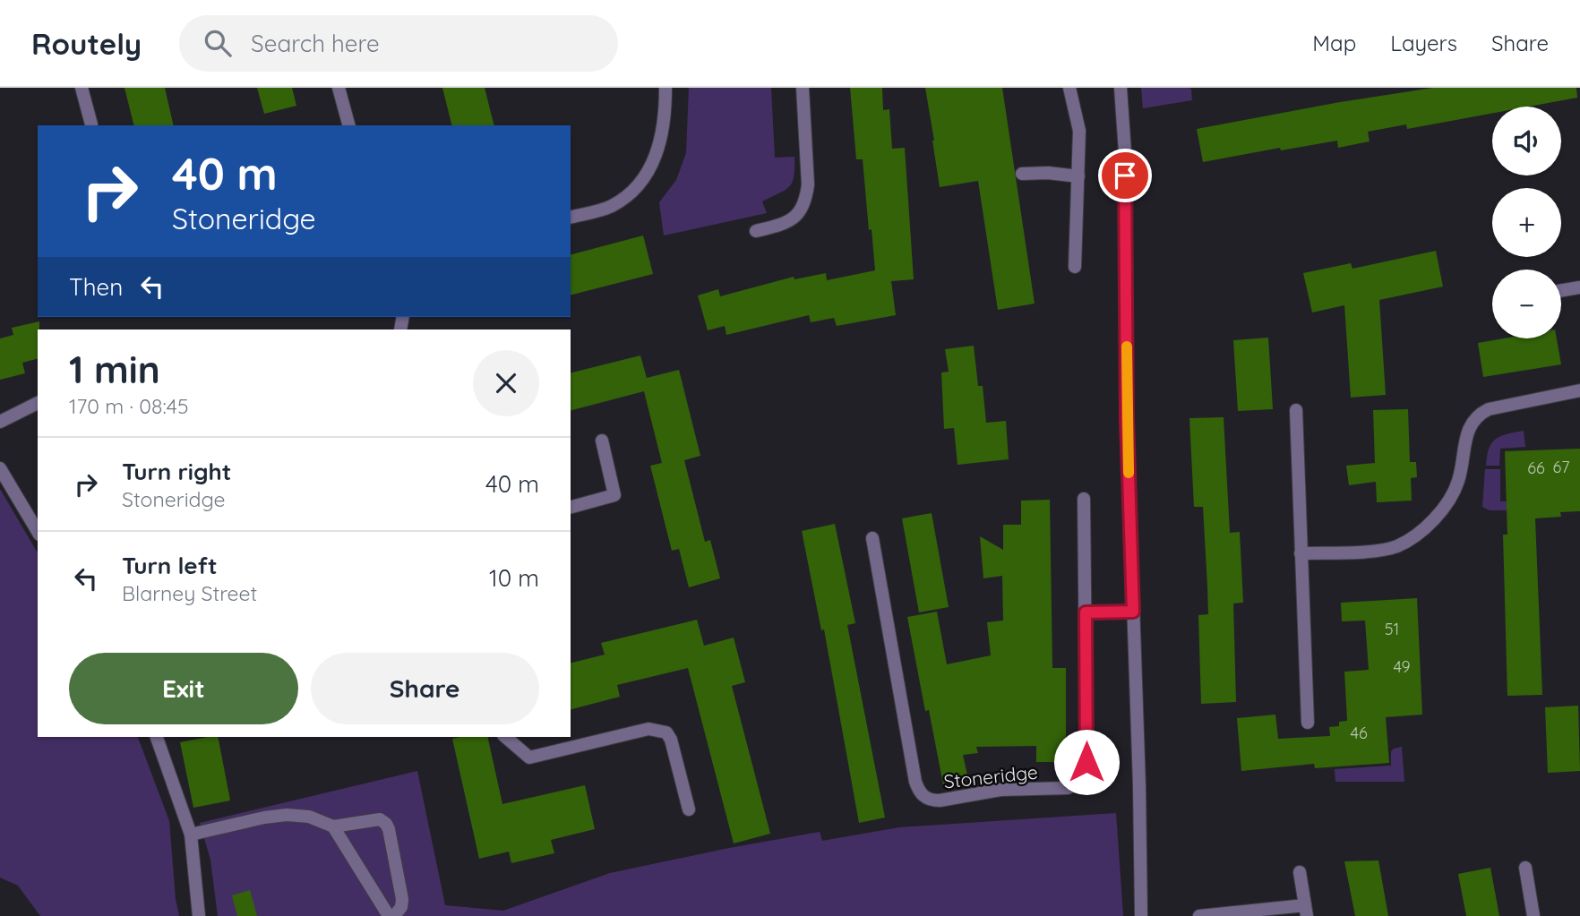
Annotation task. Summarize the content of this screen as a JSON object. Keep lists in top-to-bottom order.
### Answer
{
  "streets": {
    "street": ["Stoneridge"]
  },
  "house_numbers": [
    "67",
    "66",
    "51",
    "49",
    "46"
  ],
  "page": {
    "header": "Routely",
    "search": "Search here",
    "nav": ["Map", "Layers", "Share"],
    "map_buttons": ["+", "−"],
    "turn": ["40 m", "Stoneridge"],
    "then": "Then",
    "heading": ["1 min", "170 m · 08:45"],
    "list": [
      {
        "name": "Turn right",
        "note": "Stoneridge",
        "value": "40 m"
      },
      {
        "name": "Turn left",
        "note": "Blarney Street",
        "value": "10 m"
      }
    ],
    "buttons": ["Exit", "Share"]
  }
}
